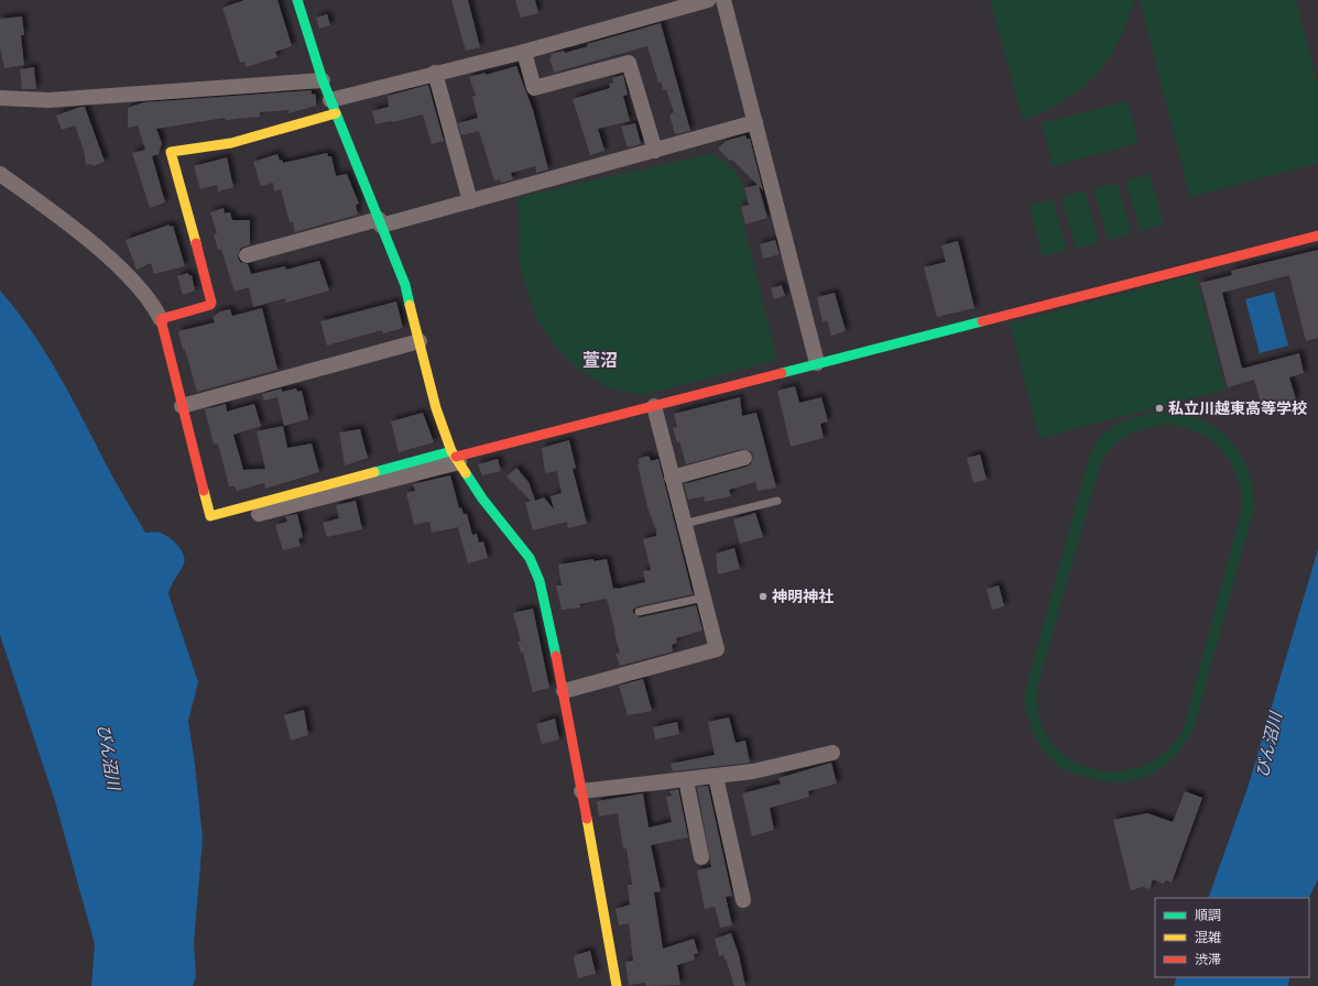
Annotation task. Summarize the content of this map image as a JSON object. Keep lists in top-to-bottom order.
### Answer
{
  "districts": ["萱沼"],
  "water": ["びん沼川"],
  "places": ["私立川越東高等学校", "神明神社"],
  "legend": ["順調", "混雑", "渋滞"]
}
